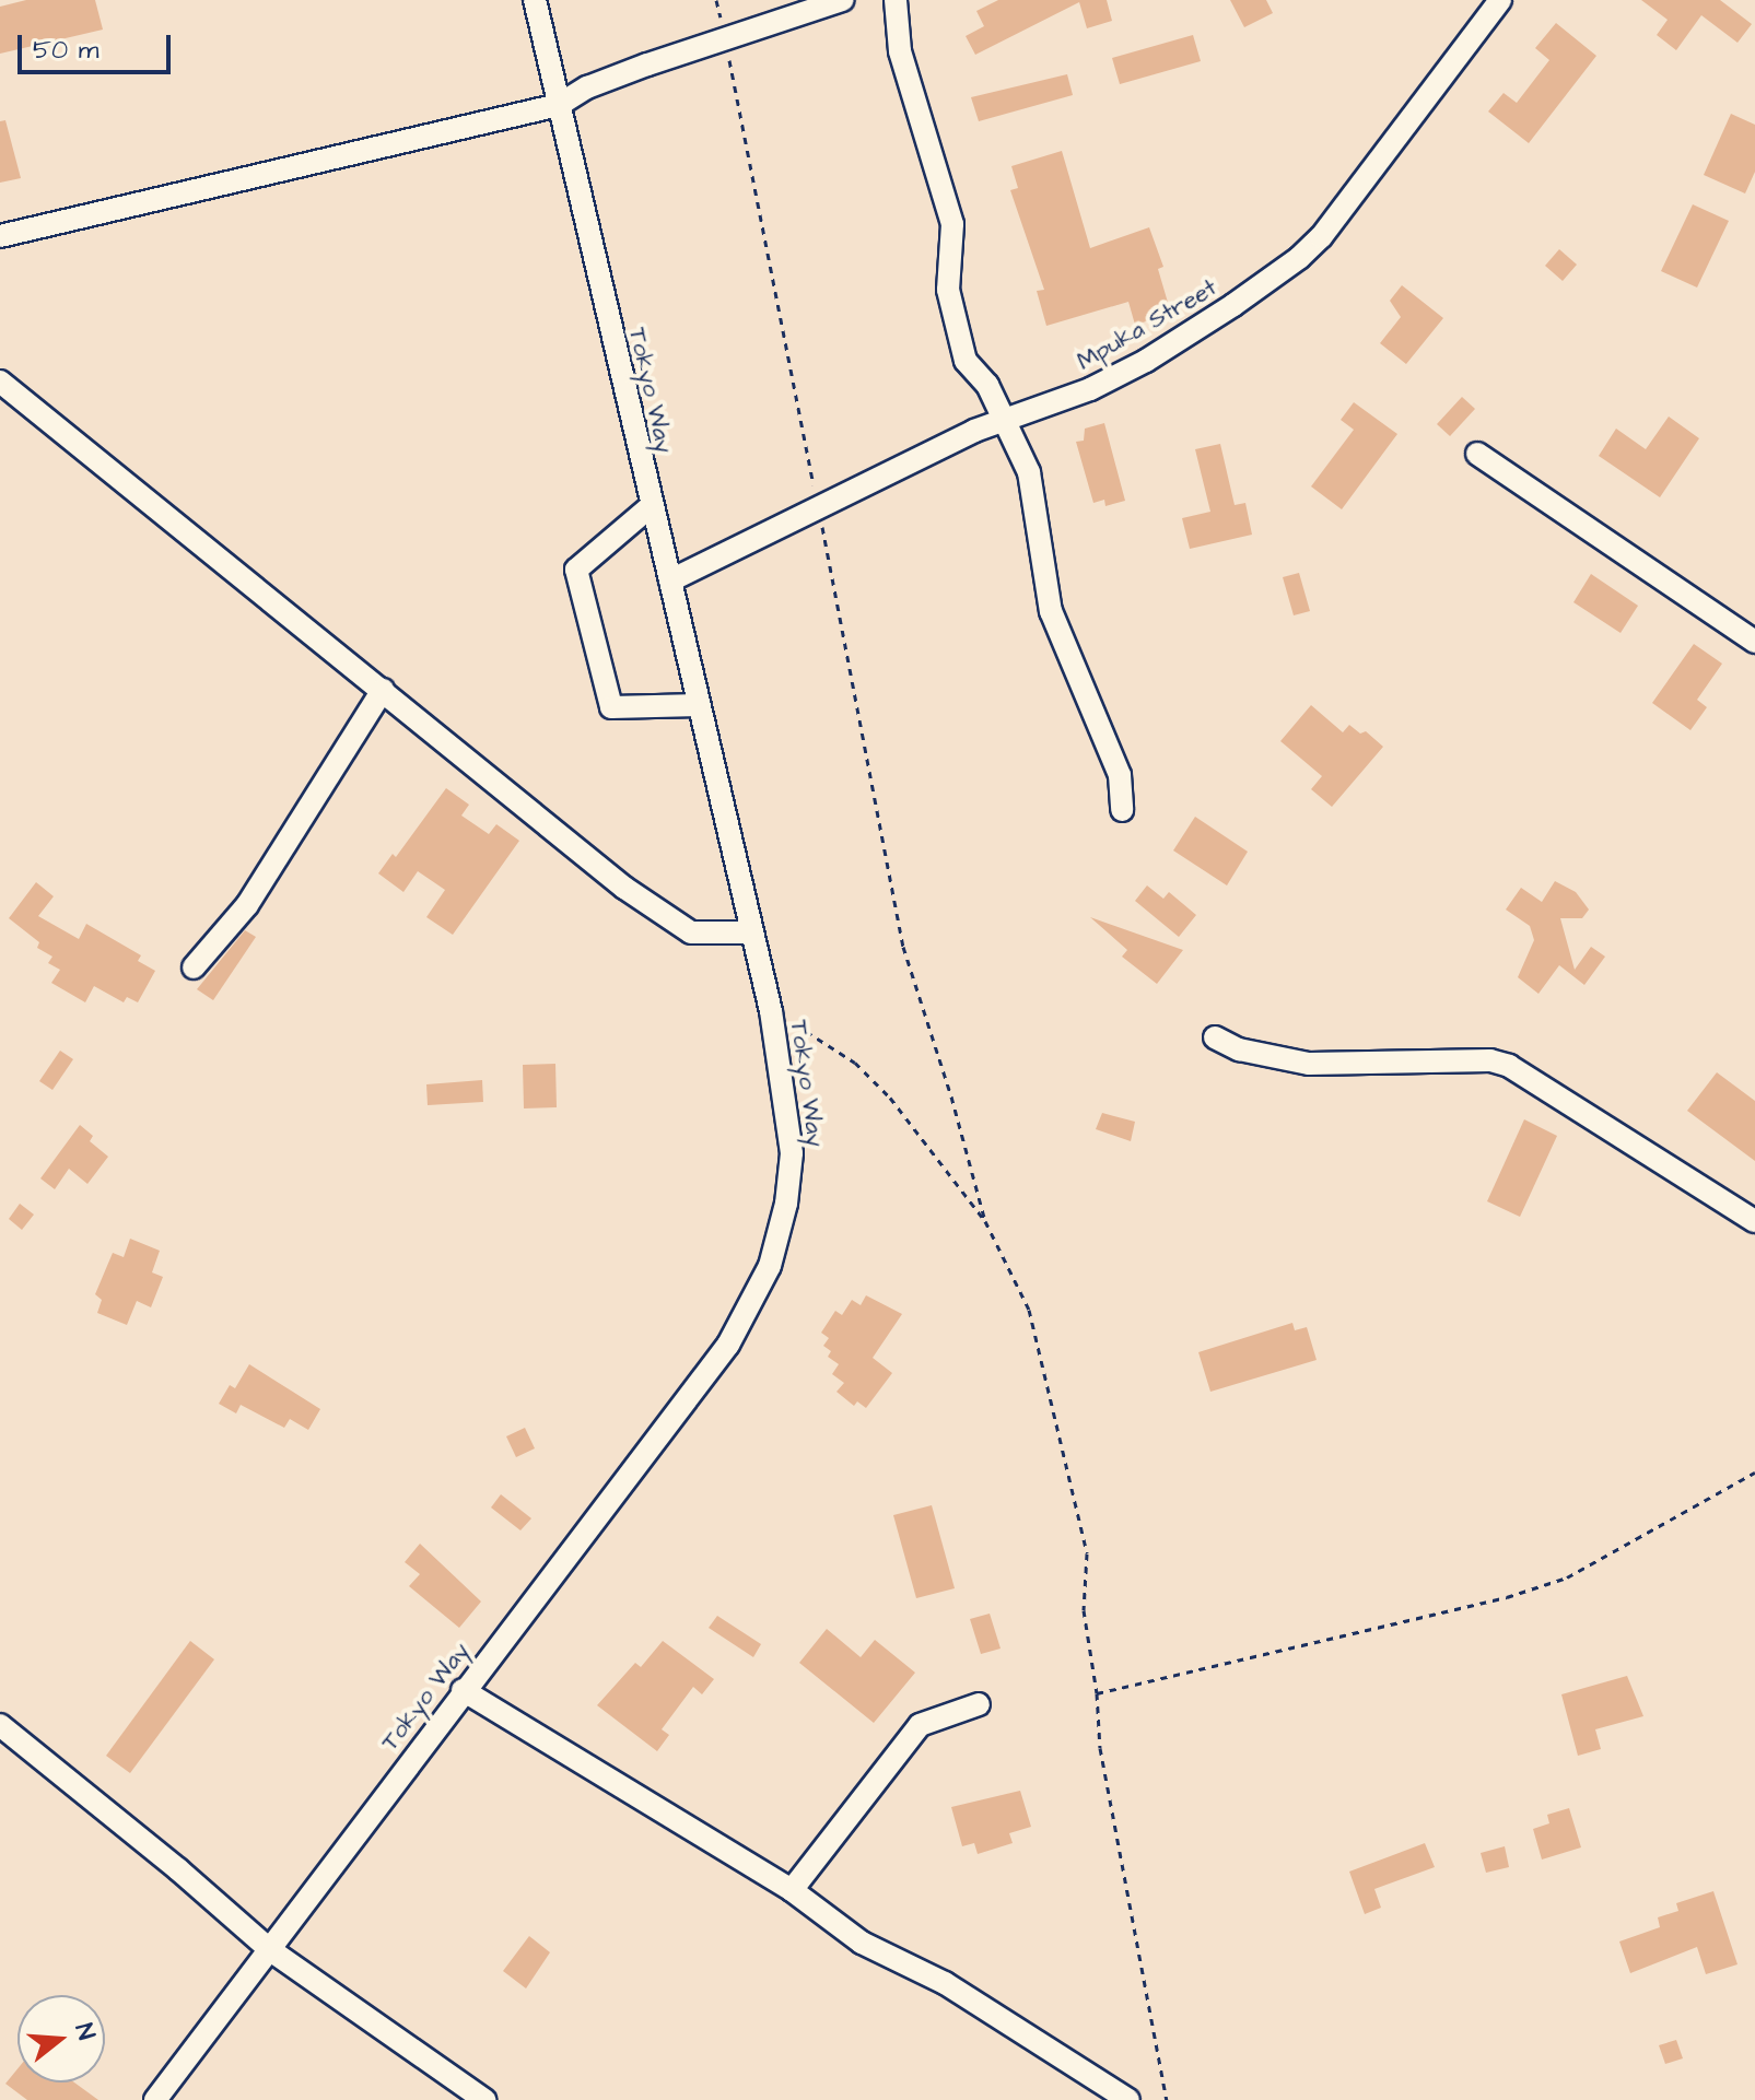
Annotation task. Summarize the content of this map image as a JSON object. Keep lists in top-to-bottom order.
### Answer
{
  "streets": {
    "street": ["Mpuka Street", "Tokyo Way"]
  },
  "crossings": [
    ["Mpuka Street", "Tokyo Way"]
  ],
  "scale_bar": "50 m",
  "north": "right"
}
